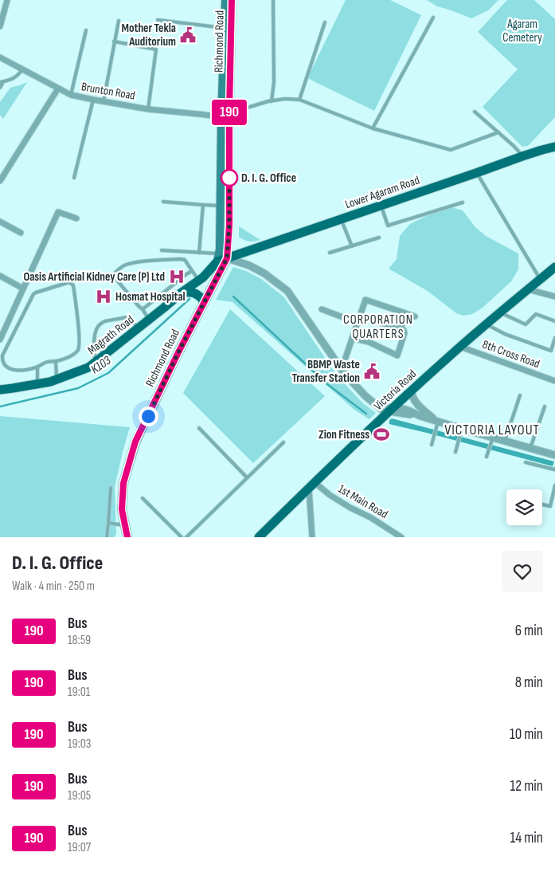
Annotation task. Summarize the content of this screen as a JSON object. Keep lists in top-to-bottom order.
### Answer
{
  "streets": {
    "main road": [
      "Richmond Road",
      "Lower Agaram Road",
      "Magrath Road",
      "Victoria Road"
    ],
    "street": ["Brunton Road", "8th Cross Road", "1st Main Road"]
  },
  "crossings": [
    ["Richmond Road", "Brunton Road"],
    ["Richmond Road", "Lower Agaram Road"],
    ["Richmond Road", "Magrath Road"],
    ["Lower Agaram Road", "Magrath Road"],
    ["8th Cross Road", "Victoria Road"],
    ["Victoria Road", "1st Main Road"]
  ],
  "districts": ["CORPORATION QUARTERS", "VICTORIA LAYOUT"],
  "water": ["K103"],
  "parks": ["Agaram Cemetery"],
  "places": {
    "public building": ["Mother Tekla Auditorium", "BBMP Waste Transfer Station"],
    "other": ["D. I. G. Office"],
    "hospital": ["Oasis Artificial Kidney Care (P) Ltd", "Hosmat Hospital"],
    "sports": ["Zion Fitness"]
  },
  "lines": ["bus line 190"],
  "page": {
    "on_map": "190",
    "heading": ["D. I. G. Office", "Walk · 4 min · 250 m"],
    "list": [
      {
        "mark": "190",
        "name": "Bus",
        "note": "18:59",
        "value": "6 min"
      },
      {
        "mark": "190",
        "name": "Bus",
        "note": "19:01",
        "value": "8 min"
      },
      {
        "mark": "190",
        "name": "Bus",
        "note": "19:03",
        "value": "10 min"
      },
      {
        "mark": "190",
        "name": "Bus",
        "note": "19:05",
        "value": "12 min"
      },
      {
        "mark": "190",
        "name": "Bus",
        "note": "19:07",
        "value": "14 min"
      }
    ]
  }
}
